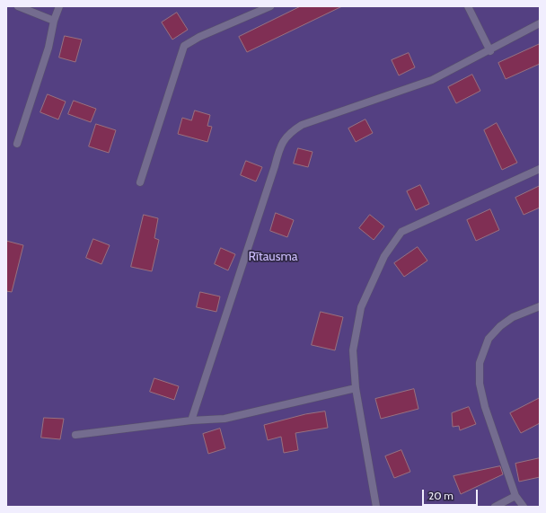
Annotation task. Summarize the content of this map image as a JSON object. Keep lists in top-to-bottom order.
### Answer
{
  "parks": ["Rītausma"],
  "scale_bar": "20 m"
}
